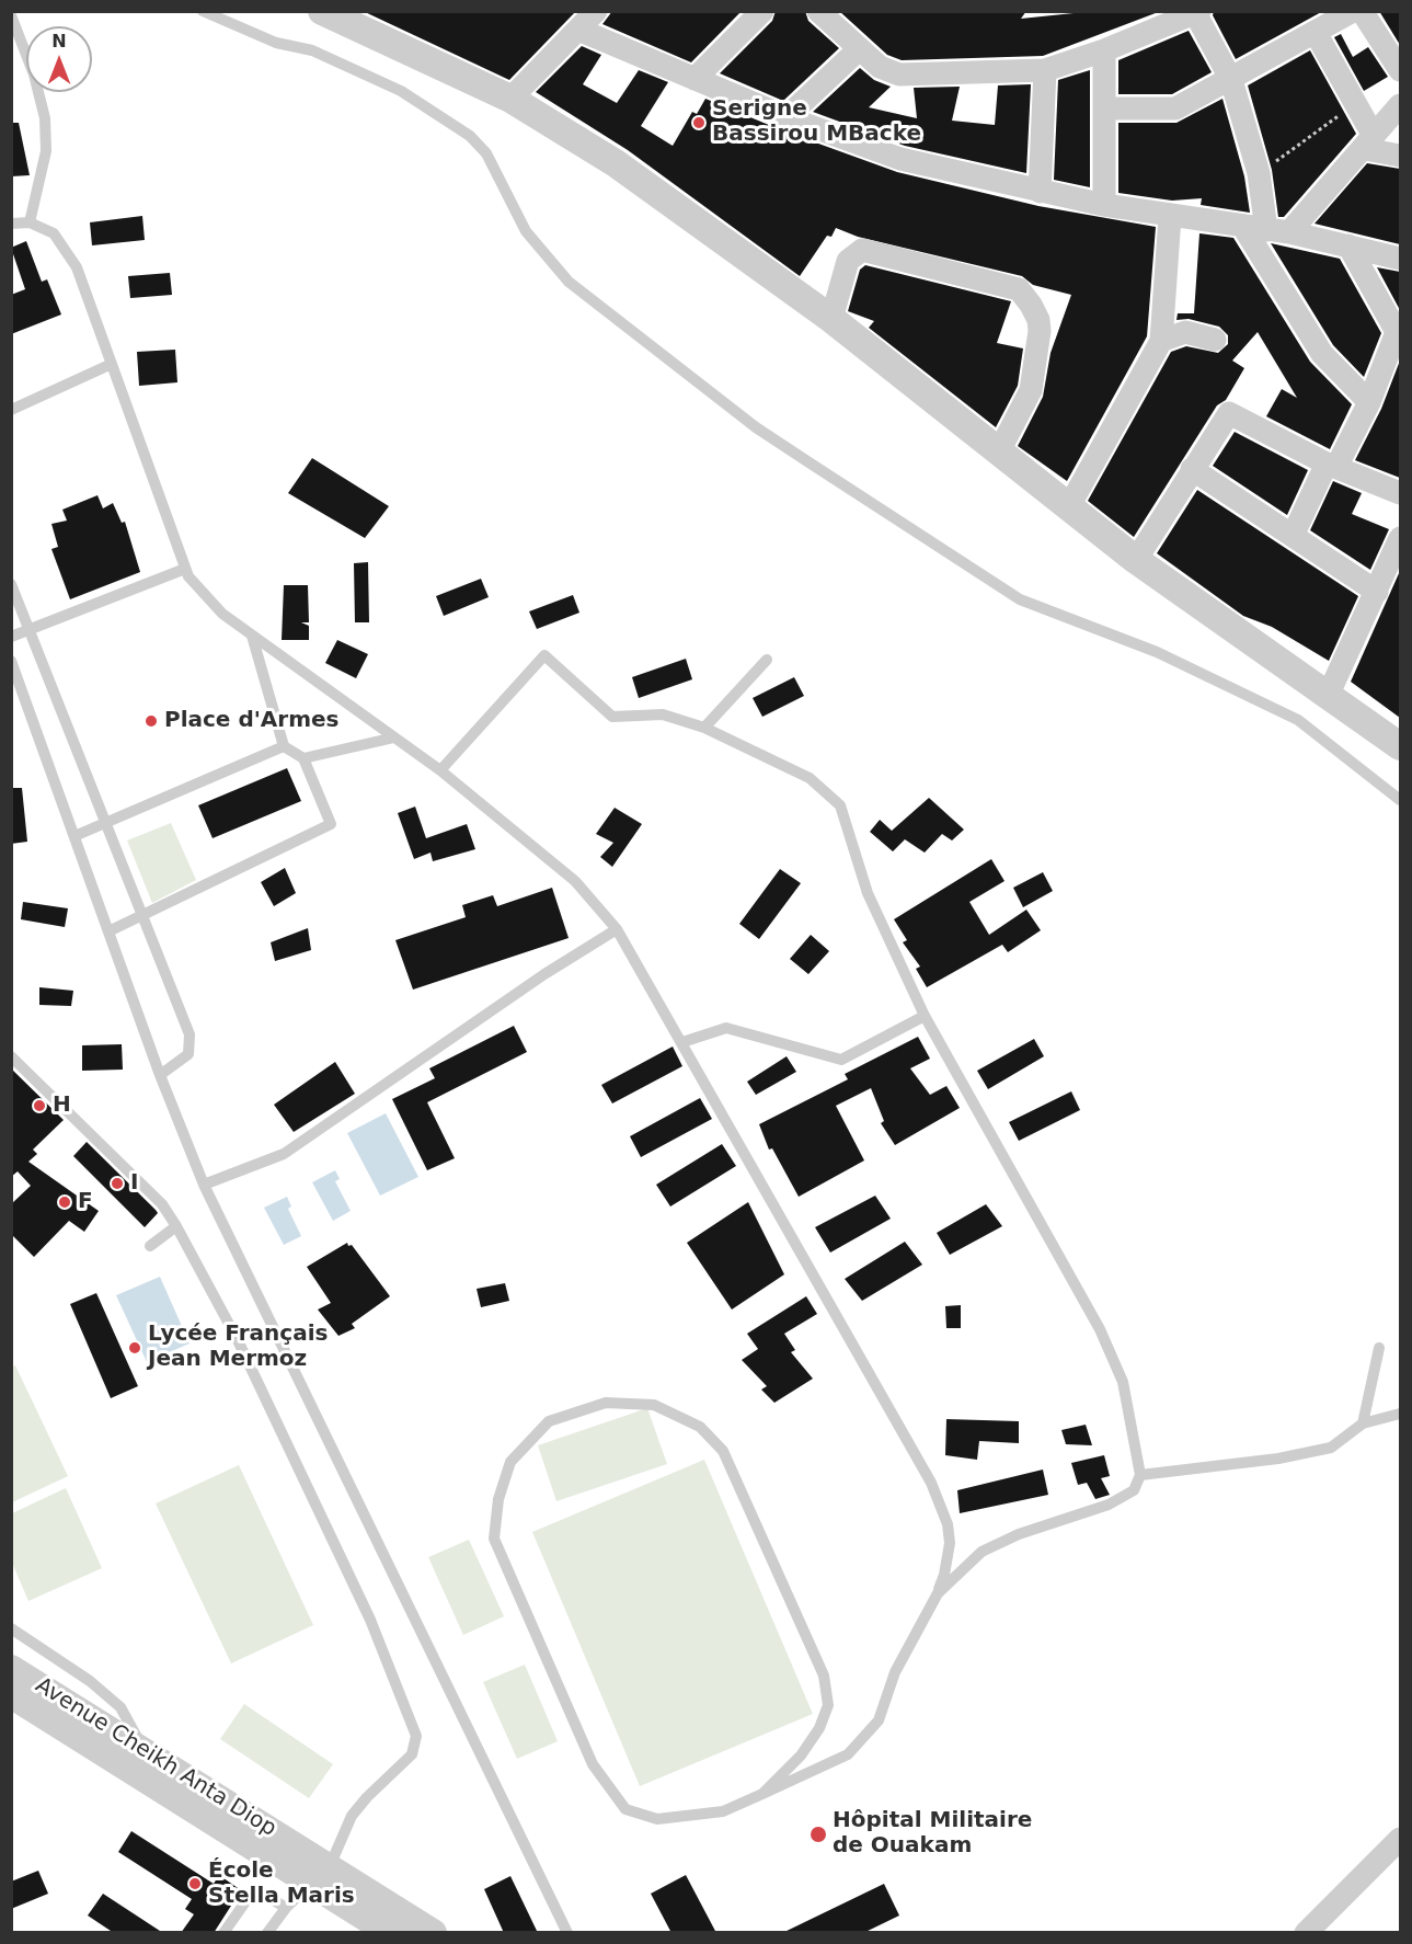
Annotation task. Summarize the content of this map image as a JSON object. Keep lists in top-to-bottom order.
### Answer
{
  "streets": {
    "street": ["Avenue Cheikh Anta Diop"]
  },
  "places": [
    "Serigne Bassirou MBacke",
    "Place d'Armes",
    "H",
    "I",
    "F",
    "Lycée Français Jean Mermoz",
    "Hôpital Militaire de Ouakam",
    "École Stella Maris"
  ],
  "north": "top"
}
